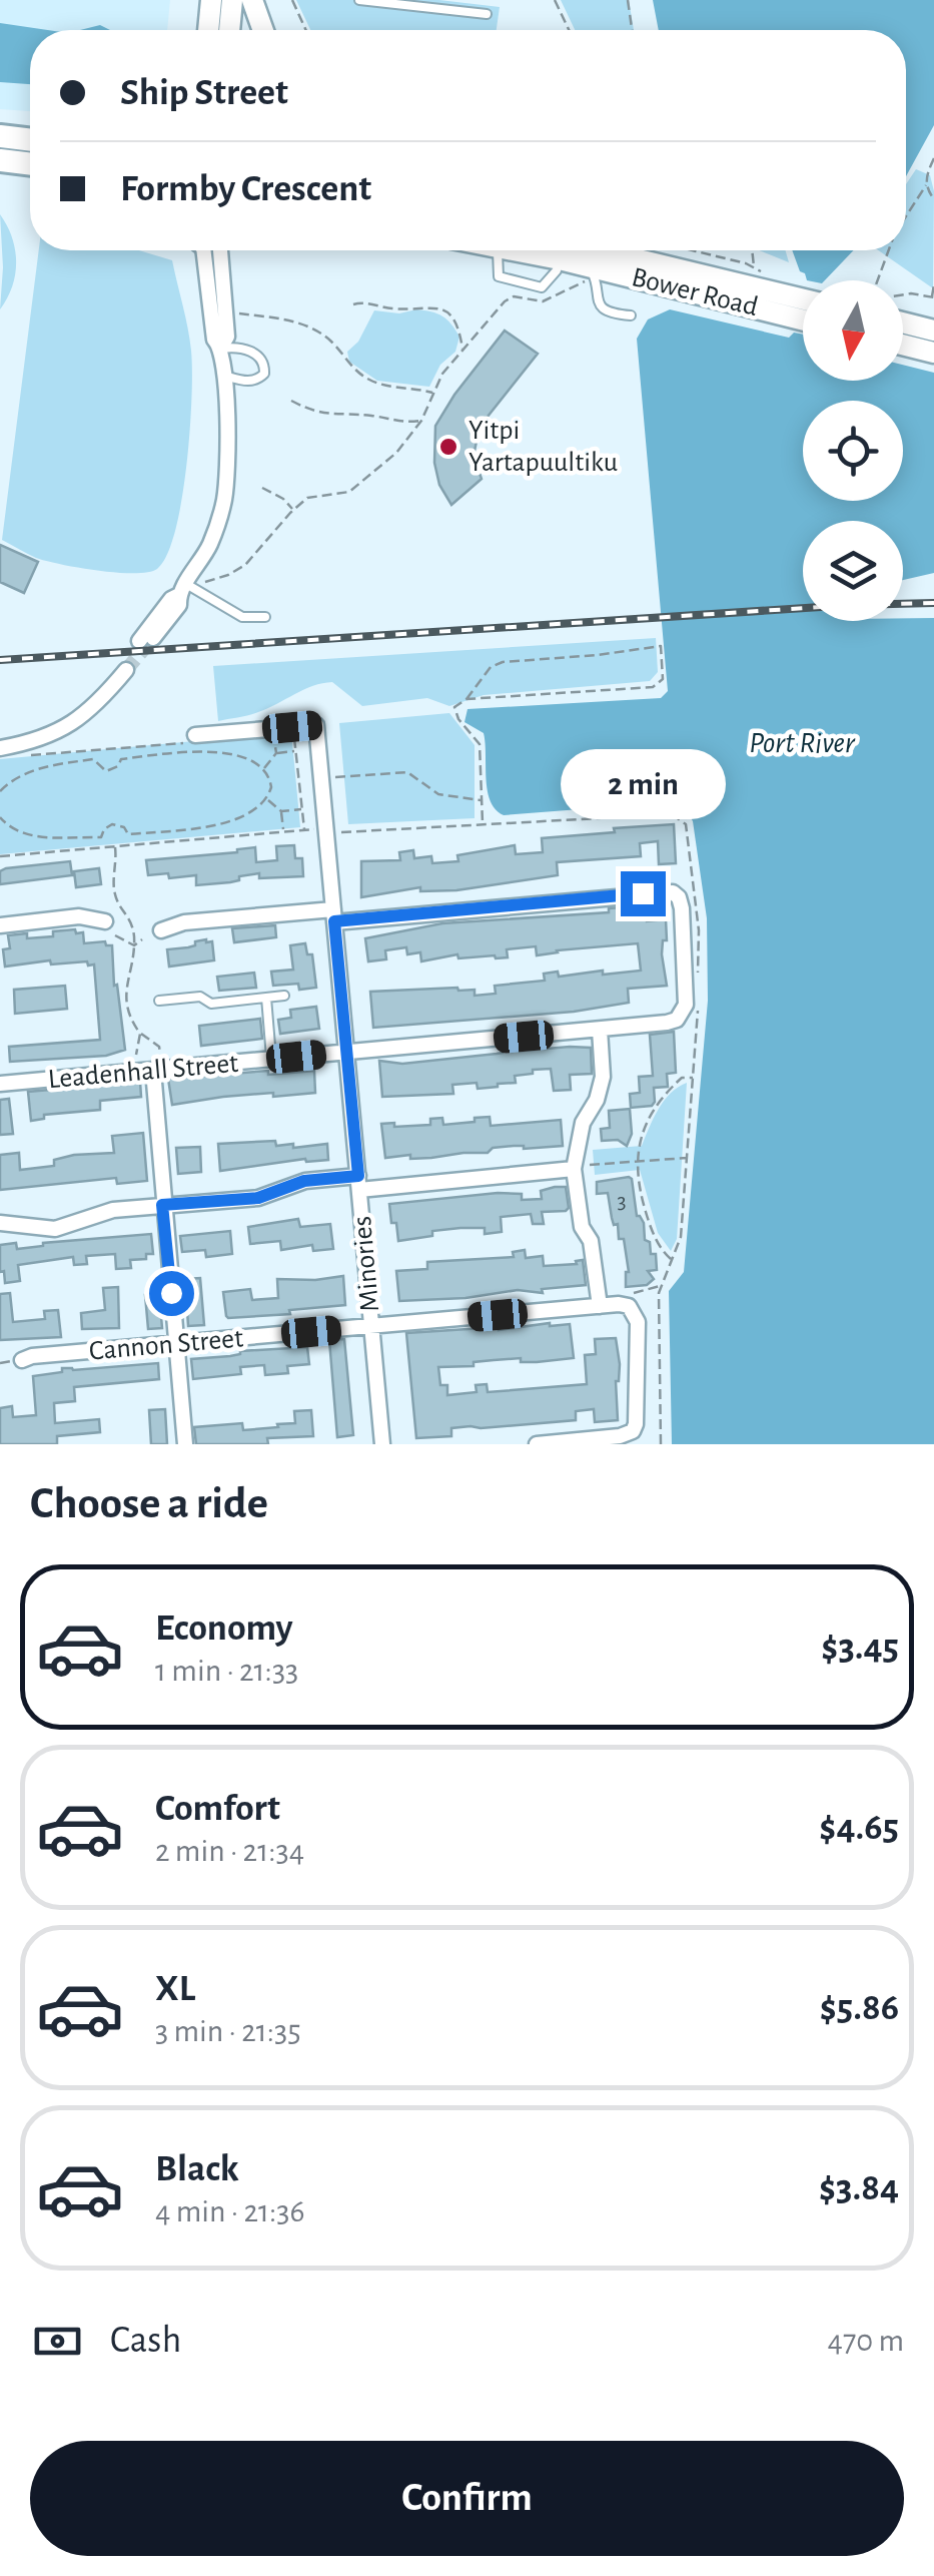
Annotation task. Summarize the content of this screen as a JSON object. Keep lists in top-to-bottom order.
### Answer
{
  "streets": {
    "main road": ["Bower Road"],
    "street": ["Leadenhall Street", "Minories", "Cannon Street"]
  },
  "crossings": [
    ["Leadenhall Street", "Minories"],
    ["Minories", "Cannon Street"]
  ],
  "water": ["Port River"],
  "places": ["Yitpi Yartapuultiku"],
  "house_numbers": ["3"],
  "north": "bottom",
  "page": {
    "banner": ["Ship Street", "Formby Crescent"],
    "bubble": "2 min",
    "heading": "Choose a ride",
    "list": [
      {
        "name": "Economy",
        "note": "1 min · 21:33",
        "value": "$3.45"
      },
      {
        "name": "Comfort",
        "note": "2 min · 21:34",
        "value": "$4.65"
      },
      {
        "name": "XL",
        "note": "3 min · 21:35",
        "value": "$5.86"
      },
      {
        "name": "Black",
        "note": "4 min · 21:36",
        "value": "$3.84"
      }
    ],
    "pay": ["Cash", "470 m"],
    "buttons": "Confirm"
  }
}
